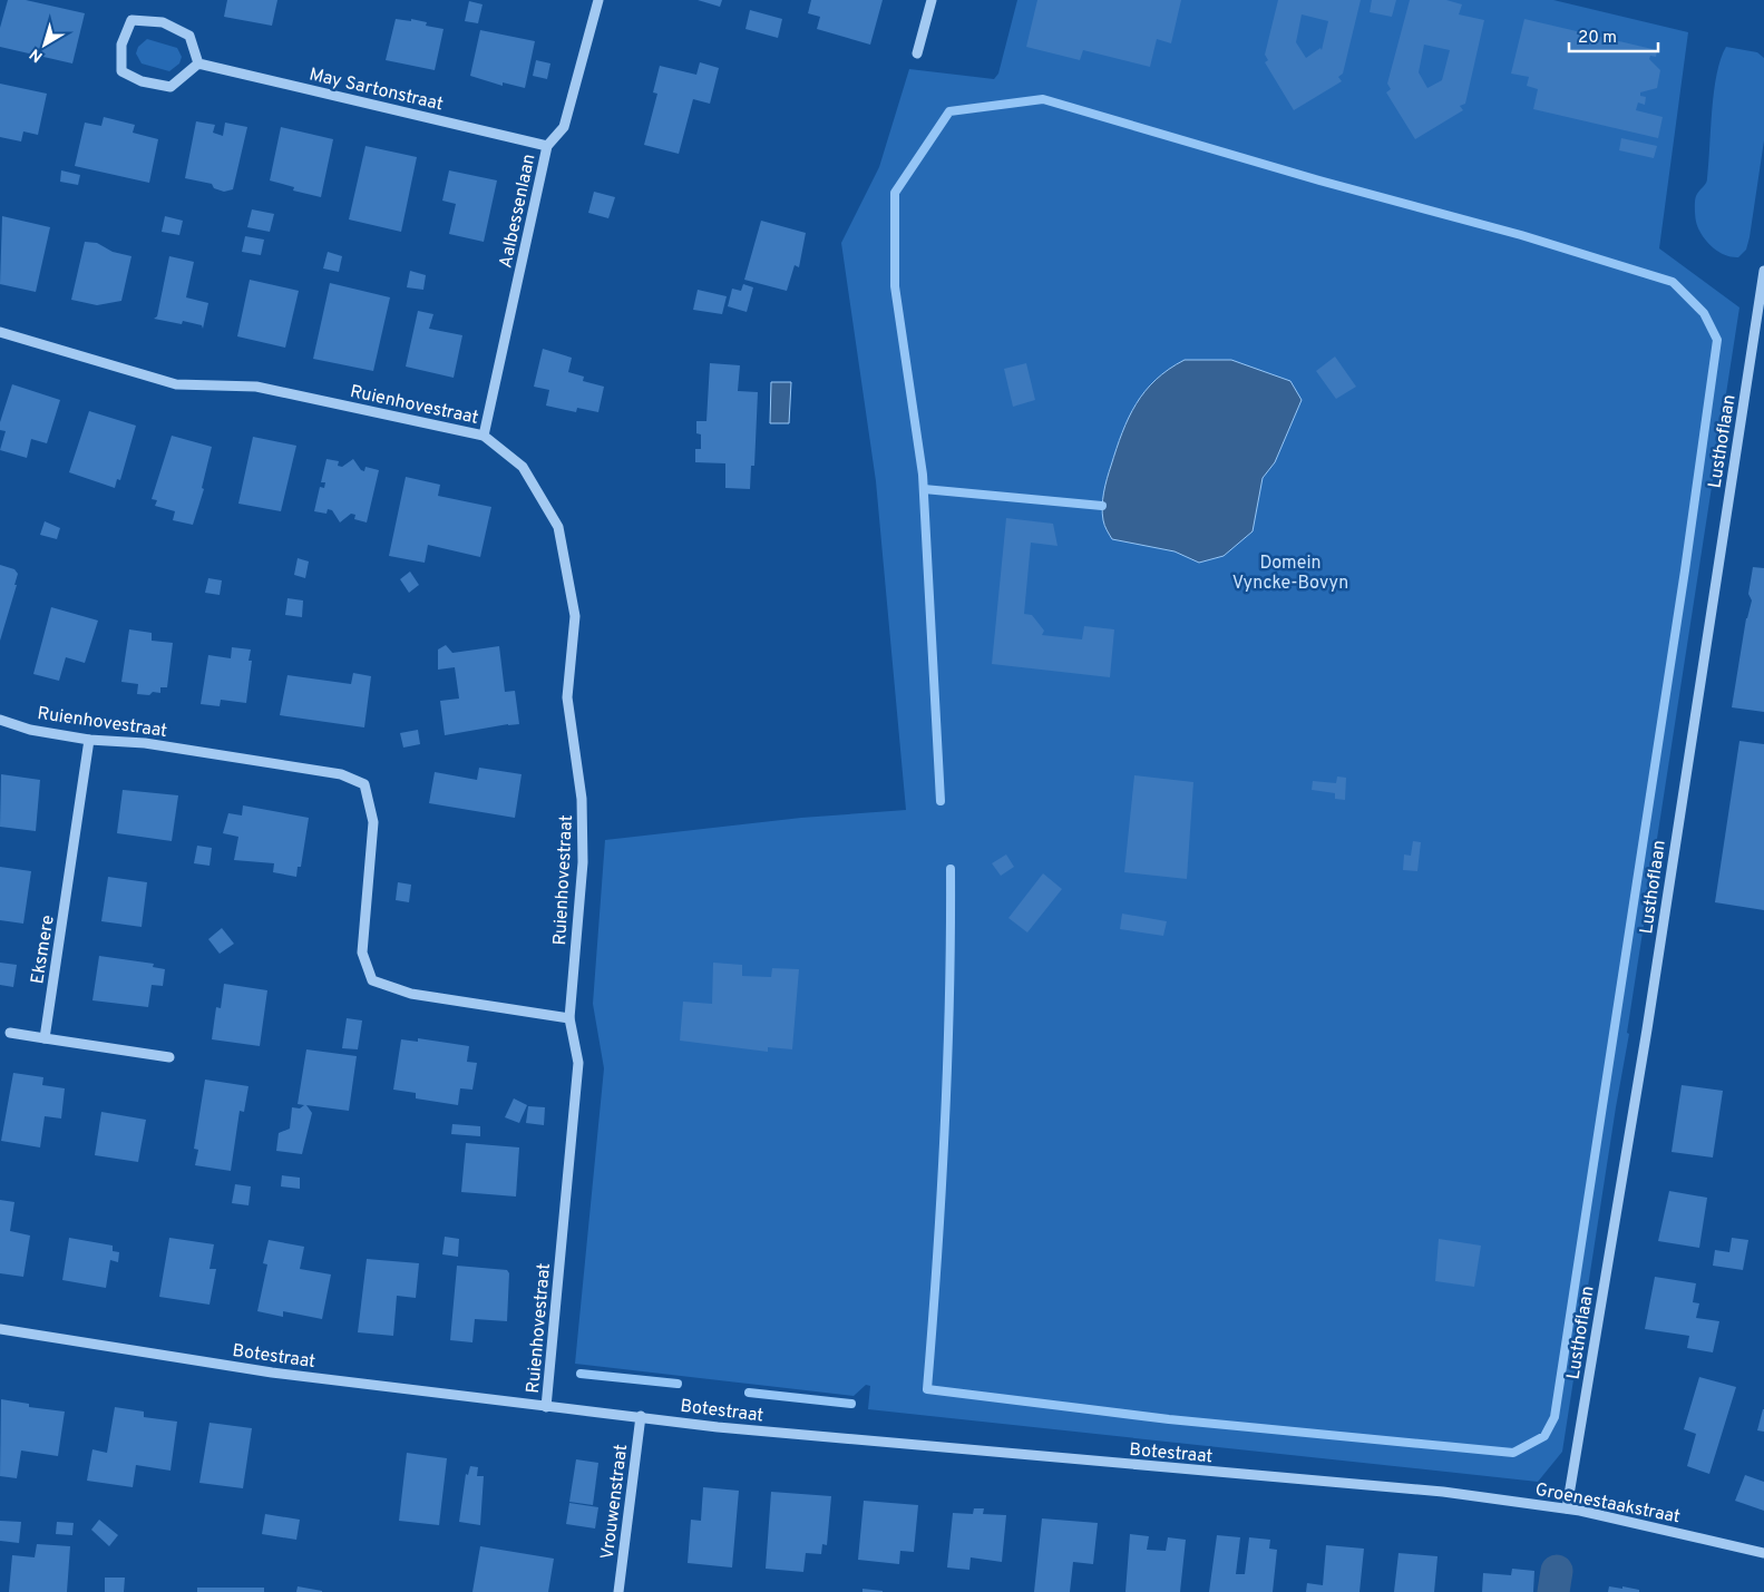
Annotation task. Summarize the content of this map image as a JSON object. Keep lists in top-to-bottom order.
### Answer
{
  "streets": {
    "street": [
      "May Sartonstraat",
      "Aalbessenlaan",
      "Ruienhovestraat",
      "Lusthoflaan",
      "Eksmere",
      "Botestraat",
      "Vrouwenstraat",
      "Groenestaakstraat"
    ]
  },
  "crossings": [
    ["May Sartonstraat", "Aalbessenlaan"],
    ["Aalbessenlaan", "Ruienhovestraat"],
    ["Ruienhovestraat", "Eksmere"],
    ["Ruienhovestraat", "Botestraat"],
    ["Lusthoflaan", "Groenestaakstraat"],
    ["Botestraat", "Vrouwenstraat"],
    ["Botestraat", "Groenestaakstraat"]
  ],
  "parks": ["Domein Vyncke-Bovyn"],
  "scale_bar": "20 m",
  "north": "bottom left"
}
